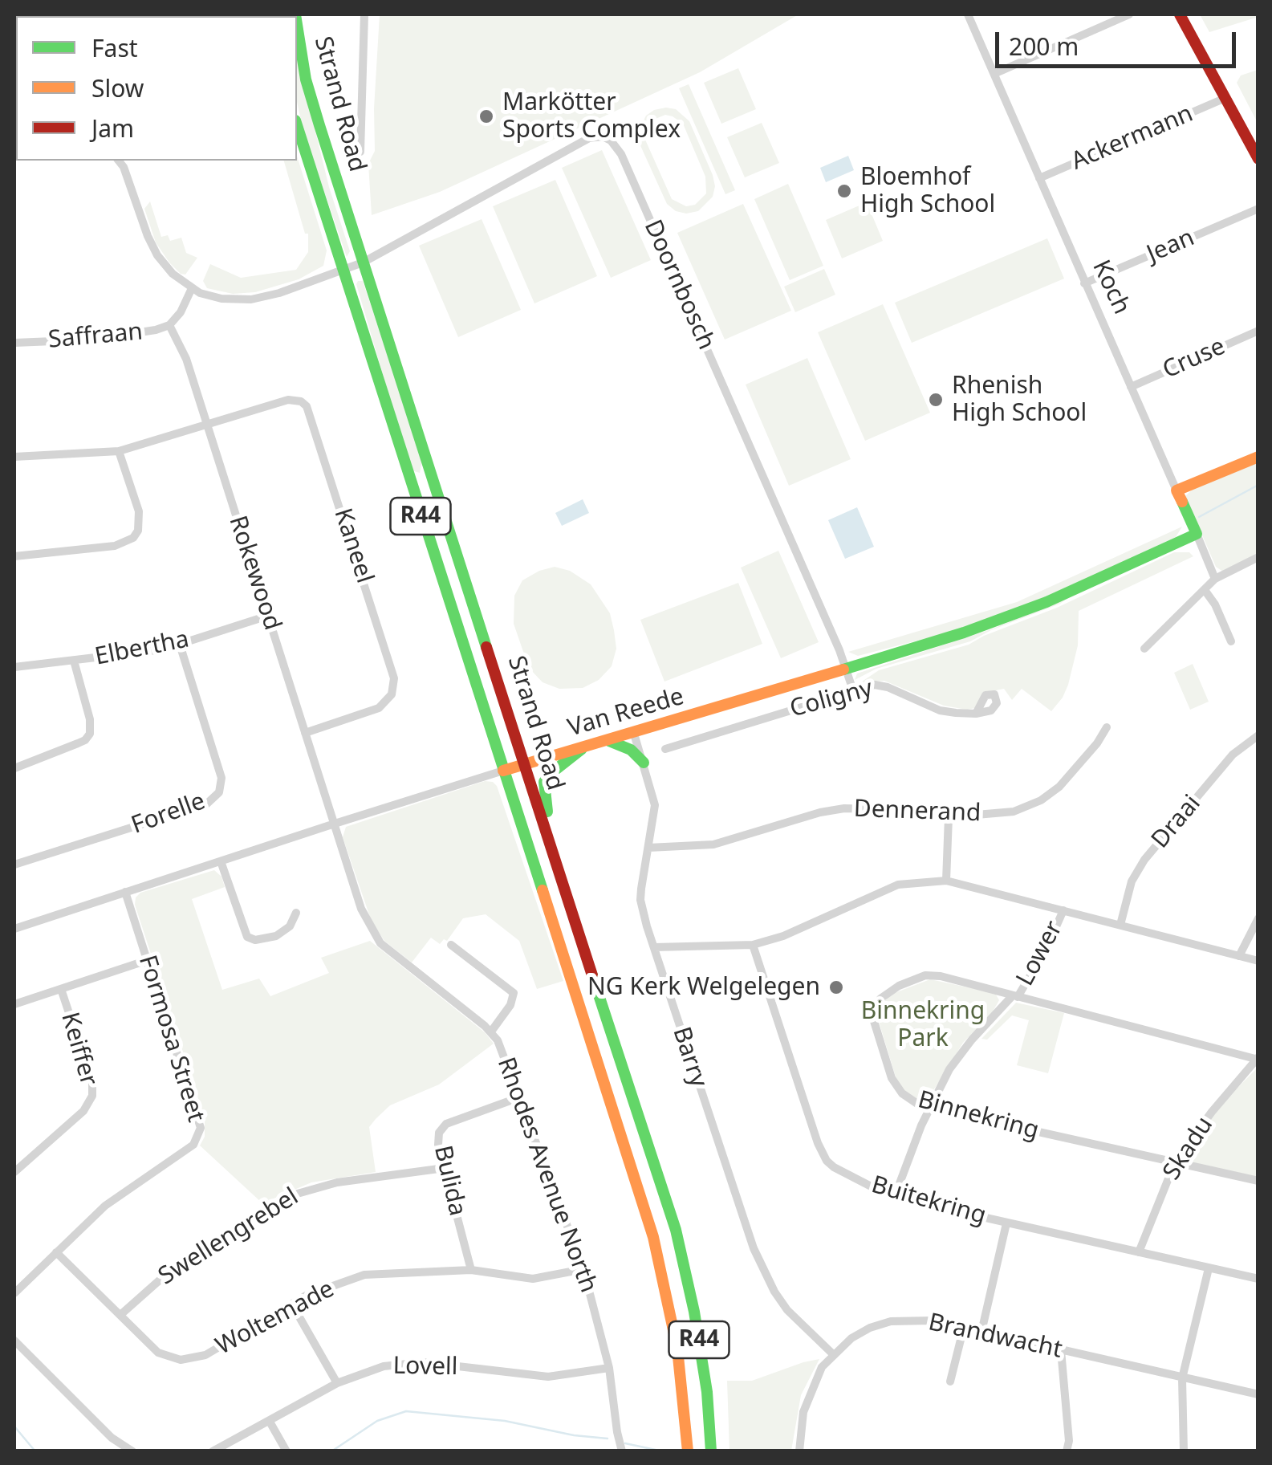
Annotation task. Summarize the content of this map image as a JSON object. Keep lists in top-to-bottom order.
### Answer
{
  "streets": {
    "main road": [
      "Strand Road",
      "Koch",
      "R44",
      "Van Reede"
    ],
    "street": [
      "Ackermann",
      "Jean",
      "Doornbosch",
      "Saffraan",
      "Cruse",
      "Kaneel",
      "Rokewood",
      "Elbertha",
      "Coligny",
      "Dennerand",
      "Forelle",
      "Draai",
      "Lower",
      "Formosa Street",
      "Keiffer",
      "Barry",
      "Binnekring",
      "Skadu",
      "Rhodes Avenue North",
      "Bulida",
      "Buitekring",
      "Swellengrebel",
      "Woltemade",
      "Brandwacht",
      "Lovell"
    ]
  },
  "crossings": [
    ["Strand Road", "Doornbosch"],
    ["Strand Road", "Van Reede"],
    ["Ackermann", "Koch"],
    ["Jean", "Koch"],
    ["Doornbosch", "Coligny"],
    ["Doornbosch", "Van Reede"],
    ["Koch", "Cruse"],
    ["Koch", "Van Reede"],
    ["Saffraan", "Rokewood"],
    ["Kaneel", "Rokewood"],
    ["Rokewood", "Elbertha"],
    ["Rokewood", "Van Reede"],
    ["Rokewood", "Rhodes Avenue North"],
    ["Elbertha", "Forelle"],
    ["Van Reede", "Formosa Street"],
    ["Van Reede", "Barry"],
    ["Van Reede", "Rhodes Avenue North"],
    ["Dennerand", "Barry"],
    ["Lower", "Binnekring"],
    ["Lower", "Buitekring"],
    ["Formosa Street", "Woltemade"],
    ["Barry", "Brandwacht"],
    ["Binnekring", "Skadu"],
    ["Skadu", "Buitekring"],
    ["Rhodes Avenue North", "Bulida"],
    ["Rhodes Avenue North", "Woltemade"],
    ["Rhodes Avenue North", "Lovell"],
    ["Bulida", "Swellengrebel"],
    ["Bulida", "Woltemade"],
    ["Swellengrebel", "Woltemade"]
  ],
  "parks": ["Binnekring Park"],
  "places": [
    "Markötter Sports Complex",
    "Bloemhof High School",
    "Rhenish High School",
    "NG Kerk Welgelegen"
  ],
  "legend": ["Fast", "Slow", "Jam"],
  "scale_bar": "200 m"
}
